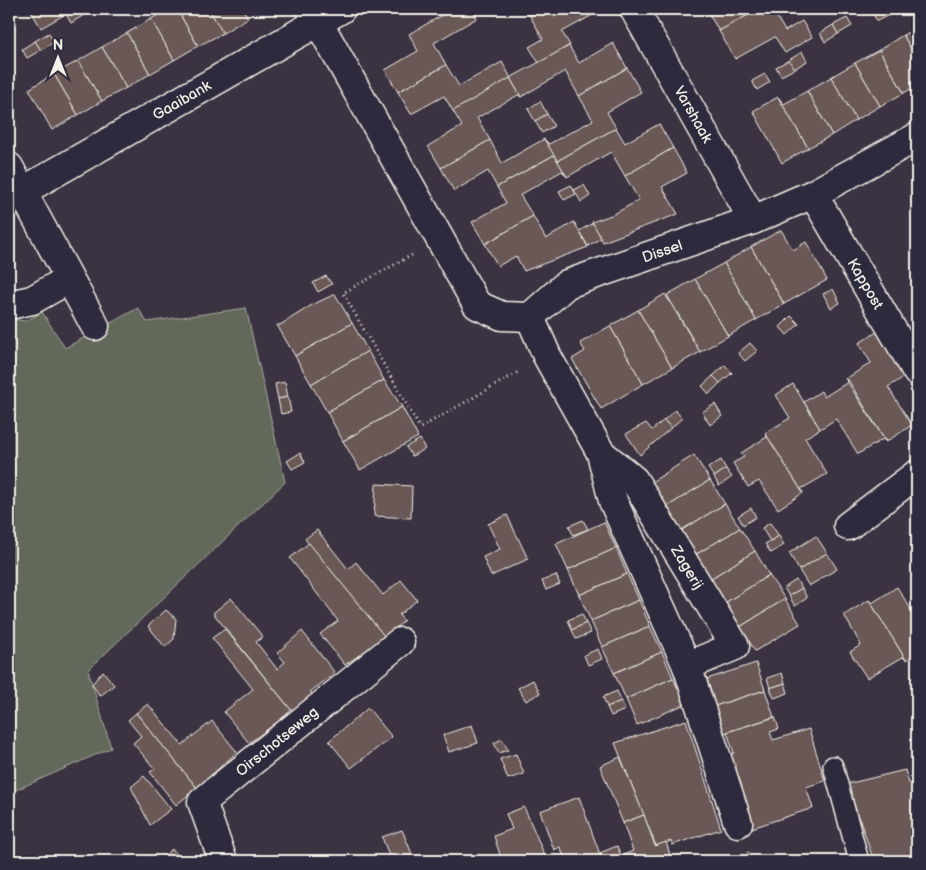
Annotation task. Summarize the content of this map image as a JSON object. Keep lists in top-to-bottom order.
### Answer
{
  "streets": {
    "street": [
      "Gaaibank",
      "Varshaak",
      "Dissel",
      "Kappost",
      "Zagerij",
      "Oirschotseweg"
    ]
  },
  "crossings": [
    ["Varshaak", "Dissel"],
    ["Dissel", "Kappost"],
    ["Dissel", "Zagerij"]
  ],
  "north": "top"
}
